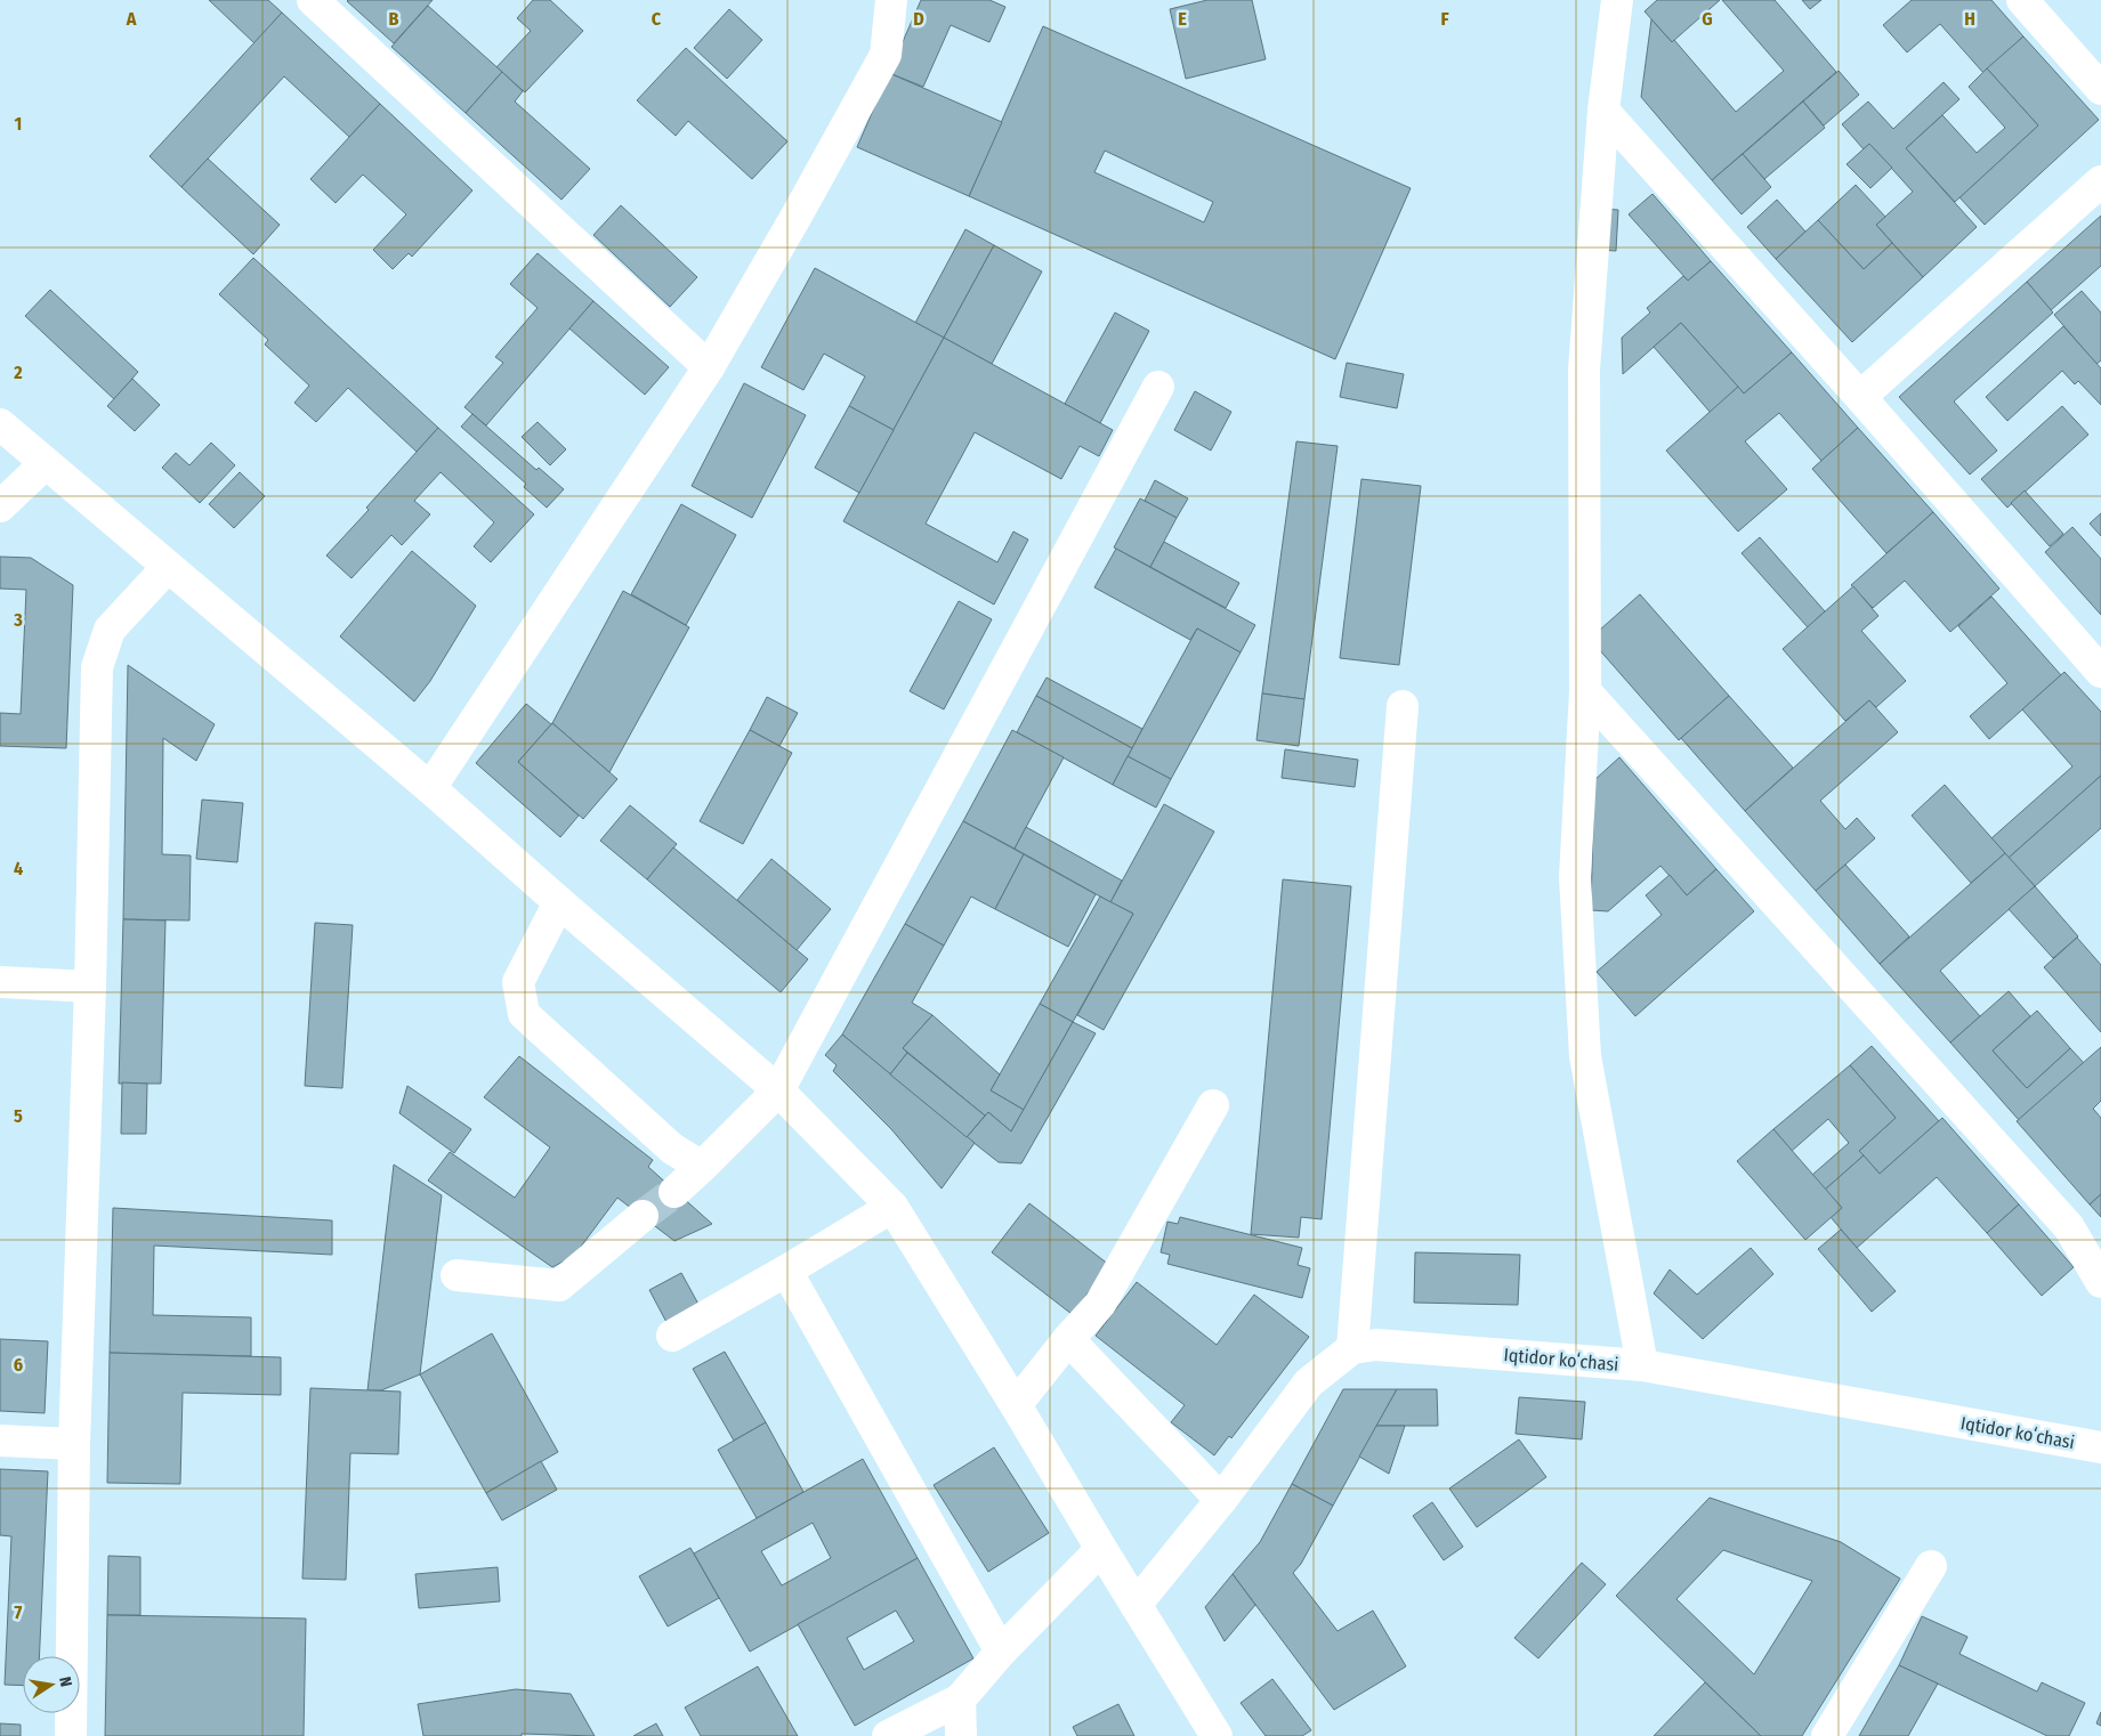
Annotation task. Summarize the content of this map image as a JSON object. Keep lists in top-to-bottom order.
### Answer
{
  "streets": {
    "street": ["Iqtidor koʻchasi"]
  },
  "north": "right",
  "grid": {
    "columns": [
      "A",
      "B",
      "C",
      "D",
      "E",
      "F",
      "G",
      "H"
    ],
    "rows": [
      "1",
      "2",
      "3",
      "4",
      "5",
      "6",
      "7"
    ]
  }
}
